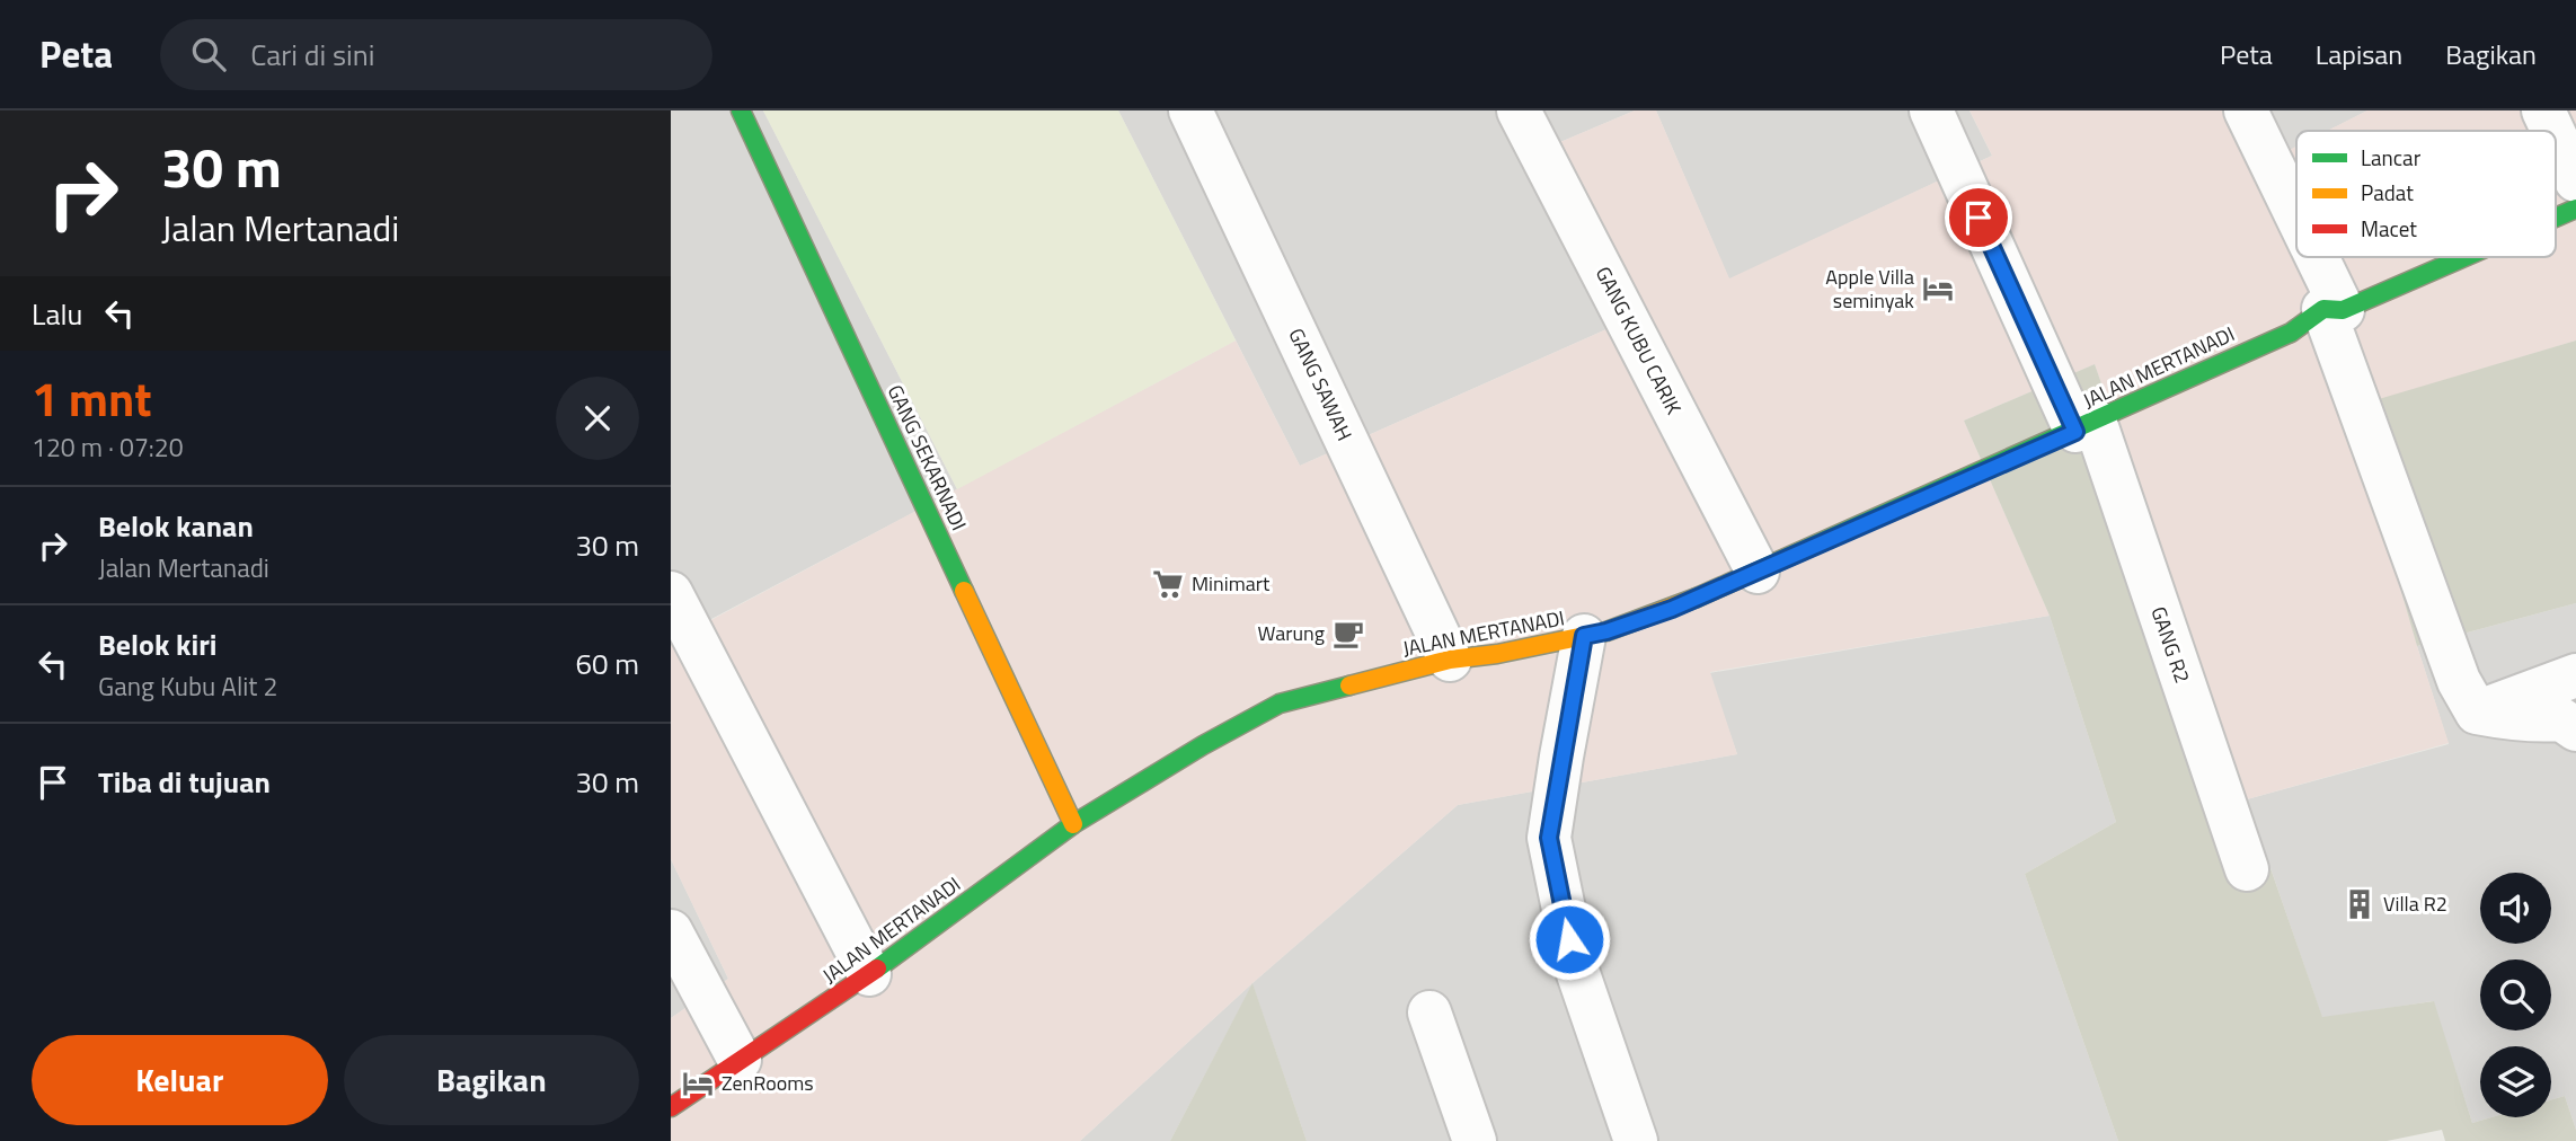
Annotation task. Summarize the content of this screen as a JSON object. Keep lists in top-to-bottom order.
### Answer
{
  "streets": {
    "street": [
      "GANG KUBU CARIK",
      "JALAN MERTANADI",
      "GANG SAWAH",
      "GANG SEKARNADI",
      "GANG R2"
    ]
  },
  "crossings": [
    ["GANG KUBU CARIK", "JALAN MERTANADI"],
    ["JALAN MERTANADI", "GANG SAWAH"],
    ["JALAN MERTANADI", "GANG SEKARNADI"],
    ["JALAN MERTANADI", "GANG R2"]
  ],
  "places": {
    "hotel": ["Apple Villa seminyak", "ZenRooms"],
    "supermarket": ["Minimart"],
    "cafe": ["Warung"],
    "building": ["Villa R2"]
  },
  "legend": ["Lancar", "Padat", "Macet"],
  "page": {
    "header": "Peta",
    "search": "Cari di sini",
    "nav": ["Peta", "Lapisan", "Bagikan"],
    "turn": ["30 m", "Jalan Mertanadi"],
    "then": "Lalu",
    "heading": ["1 mnt", "120 m · 07:20"],
    "list": [
      {
        "name": "Belok kanan",
        "note": "Jalan Mertanadi",
        "value": "30 m"
      },
      {
        "name": "Belok kiri",
        "note": "Gang Kubu Alit 2",
        "value": "60 m"
      },
      {
        "name": "Tiba di tujuan",
        "value": "30 m"
      }
    ],
    "buttons": ["Keluar", "Bagikan"]
  }
}
